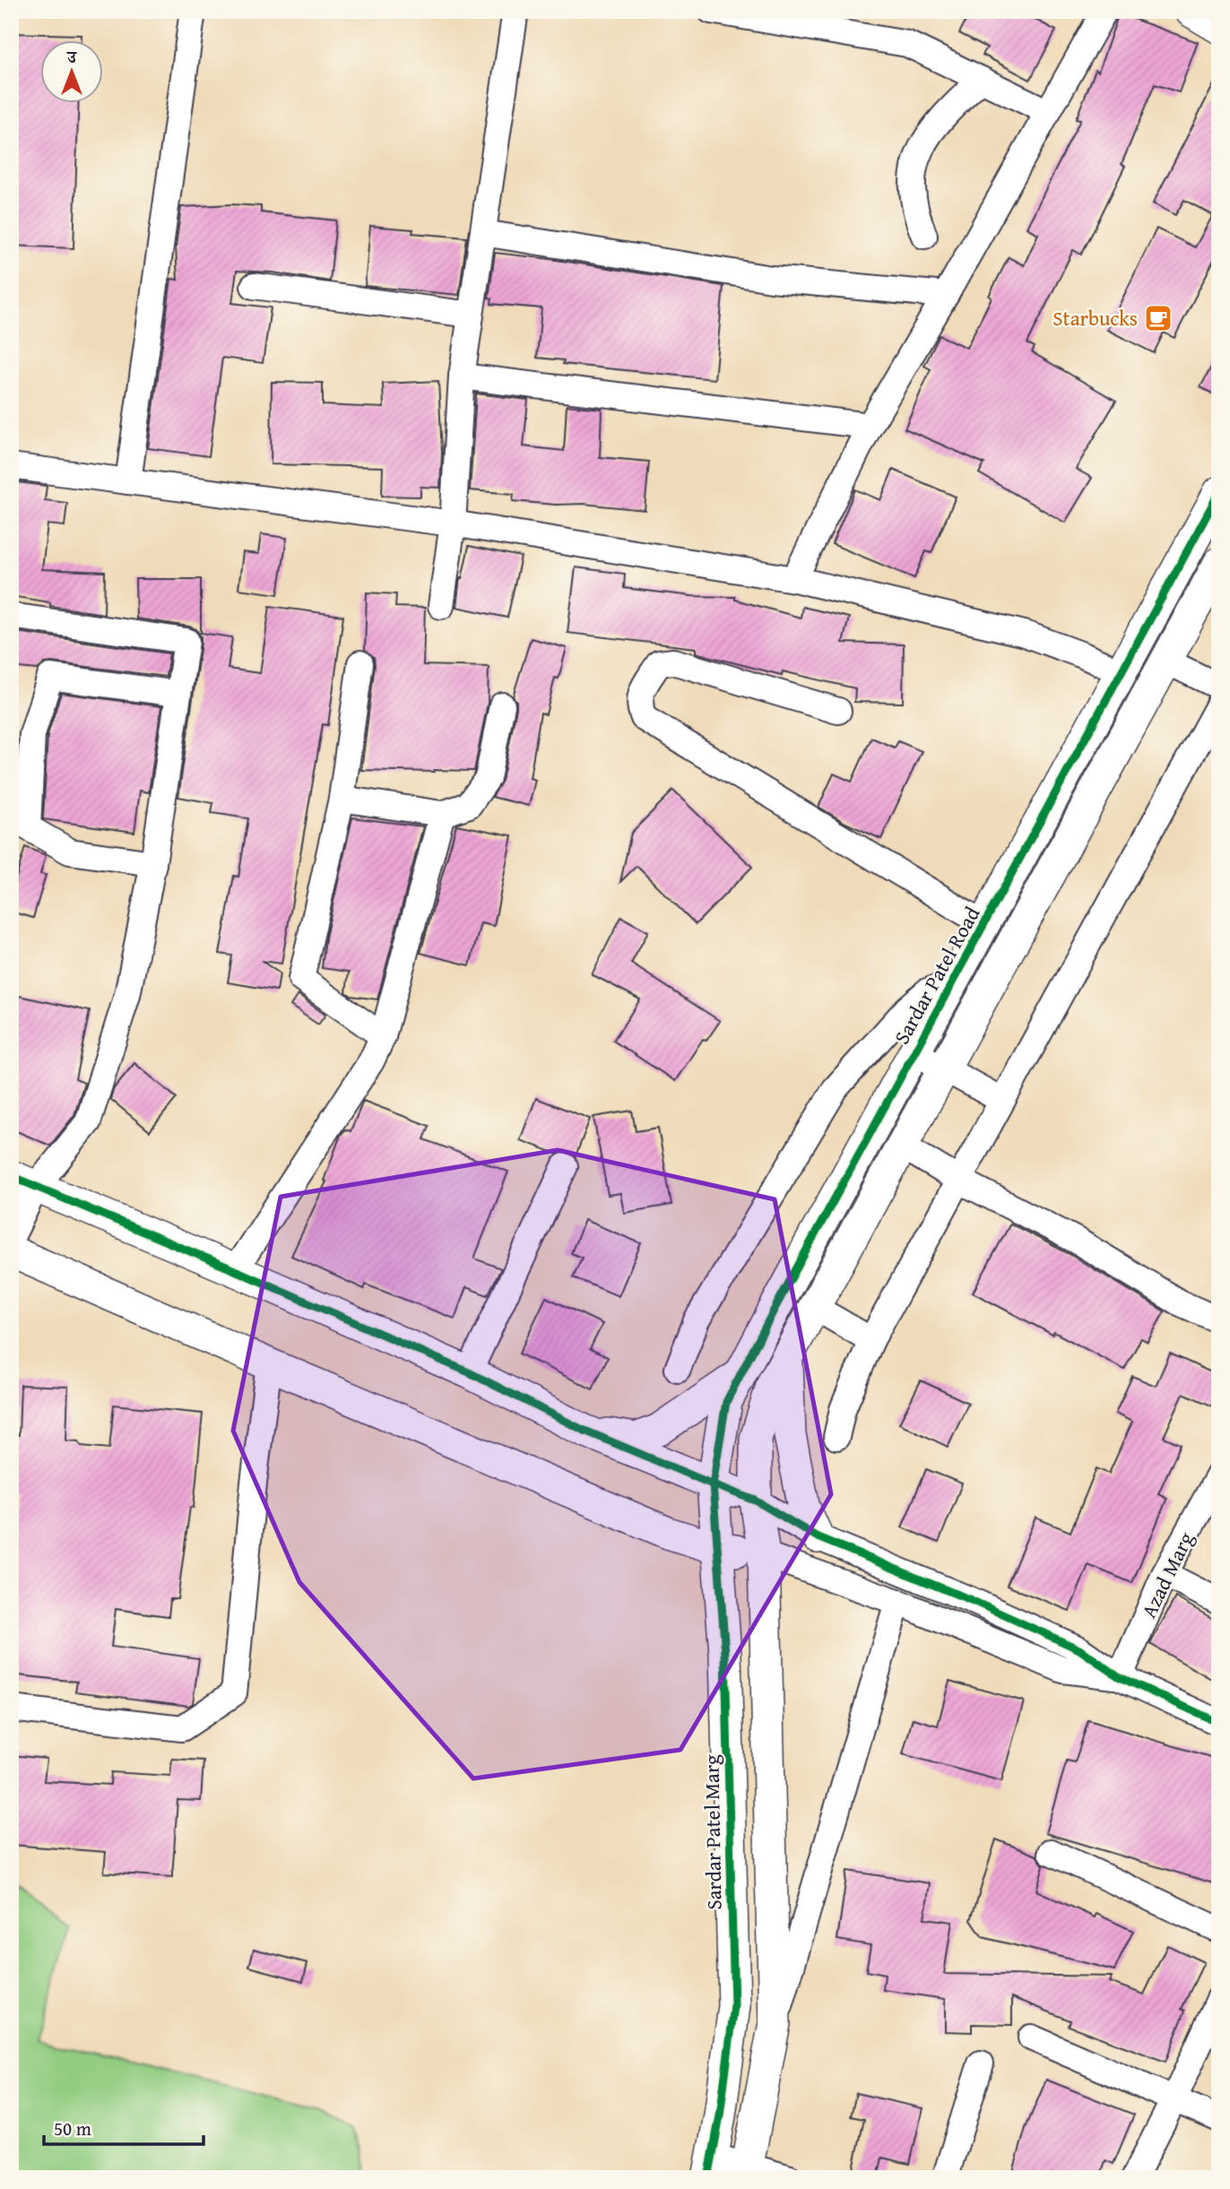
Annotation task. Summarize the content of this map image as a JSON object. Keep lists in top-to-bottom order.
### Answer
{
  "streets": {
    "street": ["Sardar Patel Road", "Azad Marg", "Sardar Patel Marg"]
  },
  "crossings": [
    ["Sardar Patel Road", "Sardar Patel Marg"]
  ],
  "places": {
    "cafe": ["Starbucks"]
  },
  "scale_bar": "50 m",
  "north": "top"
}
